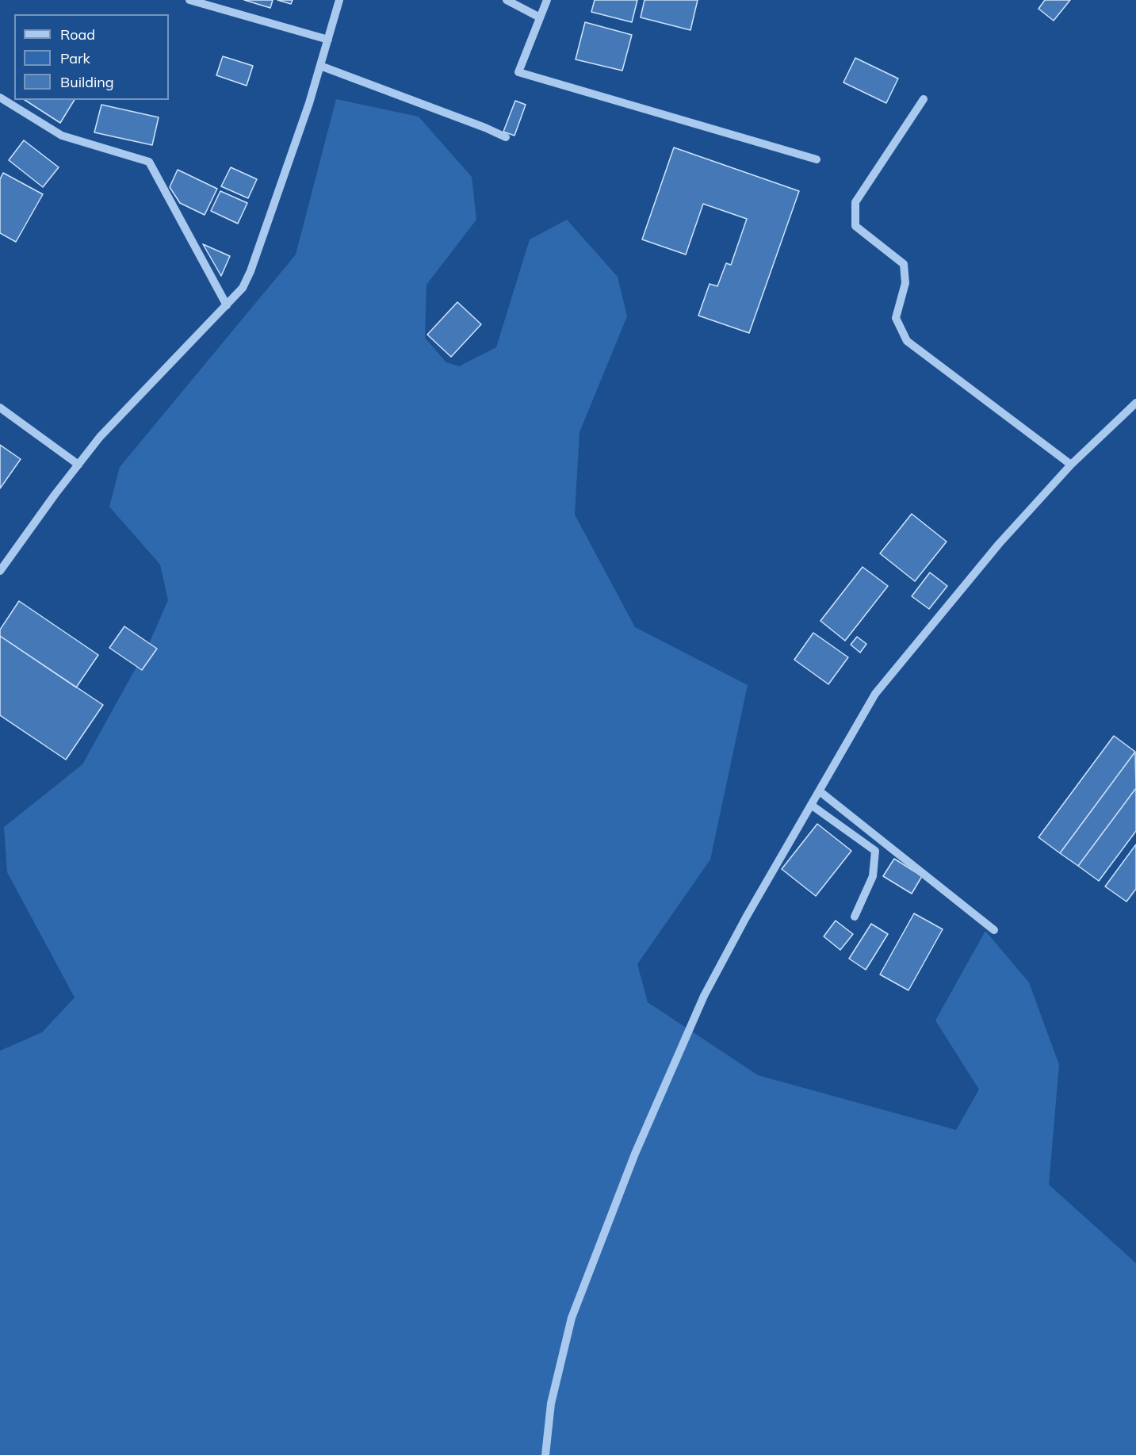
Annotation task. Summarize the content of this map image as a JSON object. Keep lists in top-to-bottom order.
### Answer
{
  "legend": ["Road", "Park", "Building"]
}
